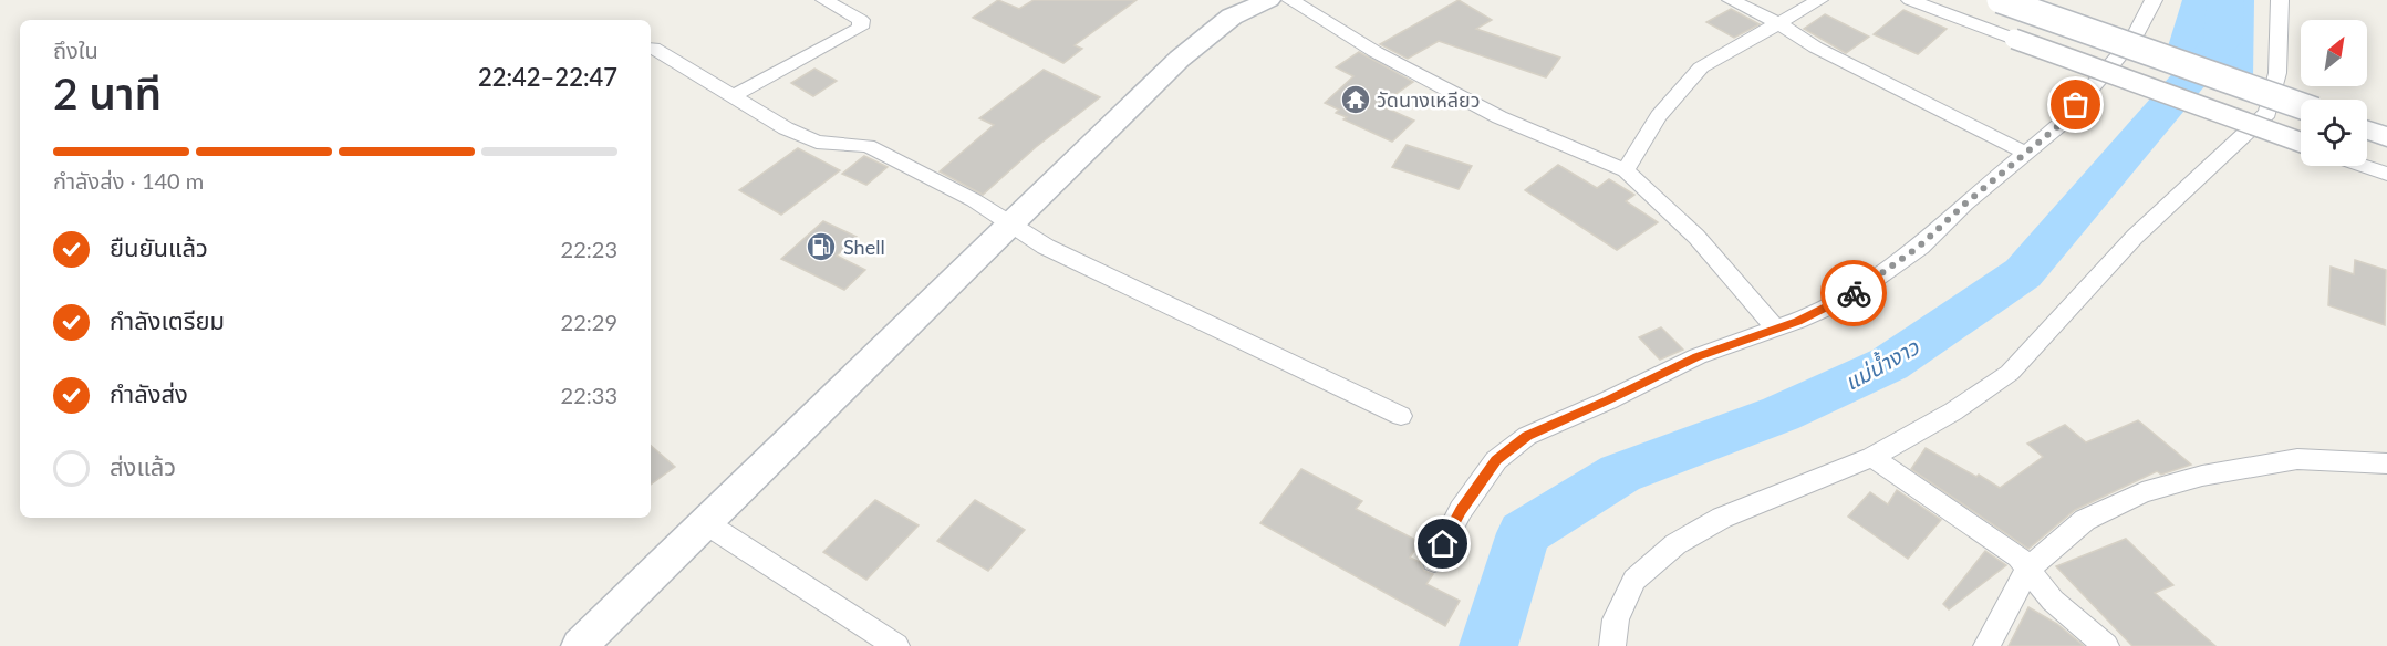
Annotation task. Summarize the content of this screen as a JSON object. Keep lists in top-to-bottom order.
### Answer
{
  "water": ["แม่น้ำงาว"],
  "places": {
    "temple": ["วัดนางเหลียว"],
    "fuel station": ["Shell"]
  },
  "north": "top right",
  "page": {
    "heading": ["2 นาที", "ถึงใน", "22:42–22:47"],
    "bar": "กำลังส่ง · 140 m",
    "list": [
      ["ยืนยันแล้ว", "22:23"],
      ["กำลังเตรียม", "22:29"],
      ["กำลังส่ง", "22:33"],
      "ส่งแล้ว"
    ]
  }
}
